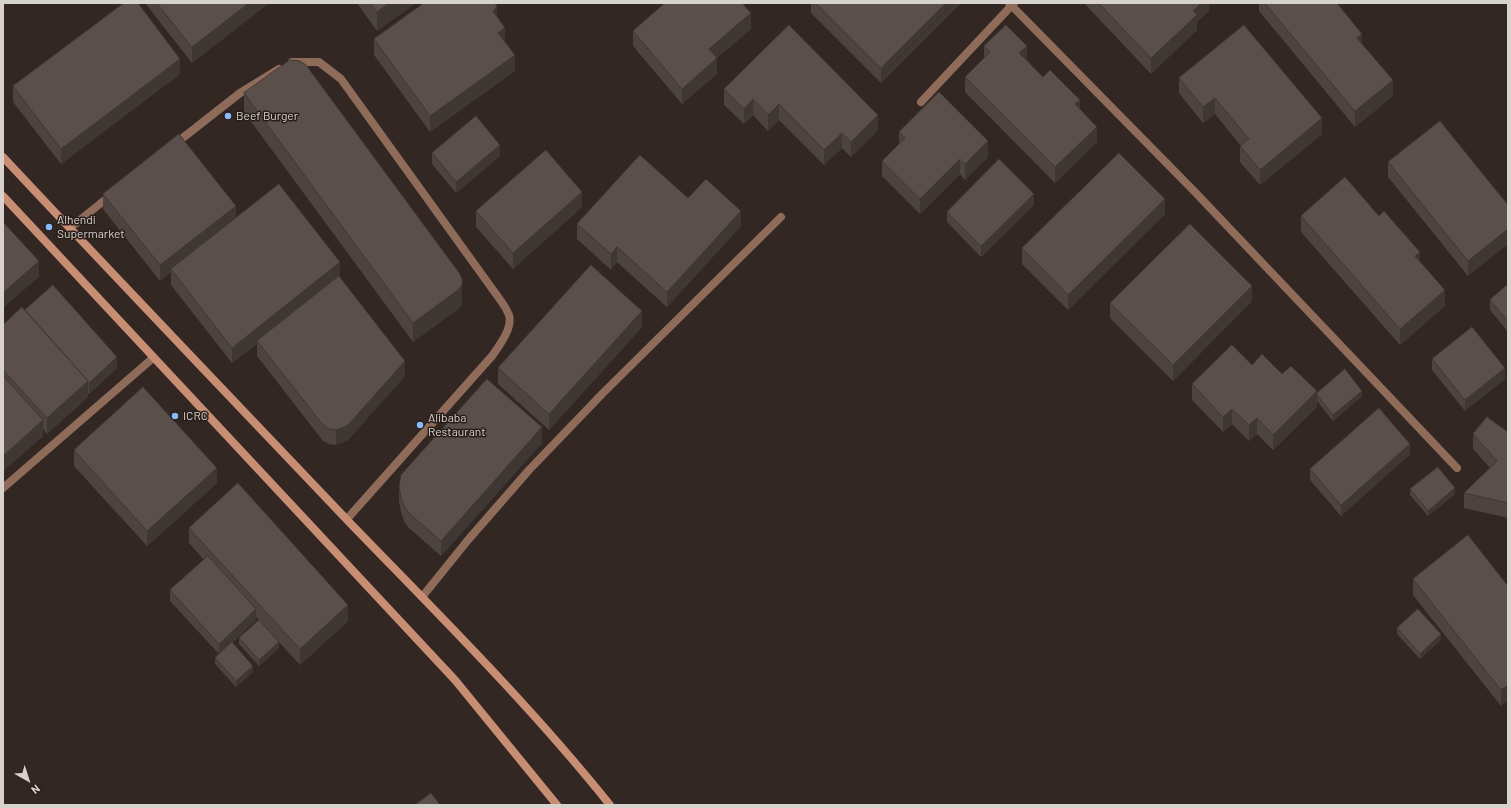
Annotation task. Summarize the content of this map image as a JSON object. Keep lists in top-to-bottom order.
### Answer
{
  "places": [
    "Beef Burger",
    "Alhendi Supermarket",
    "ICRC",
    "Alibaba Restaurant"
  ],
  "north": "bottom right"
}
